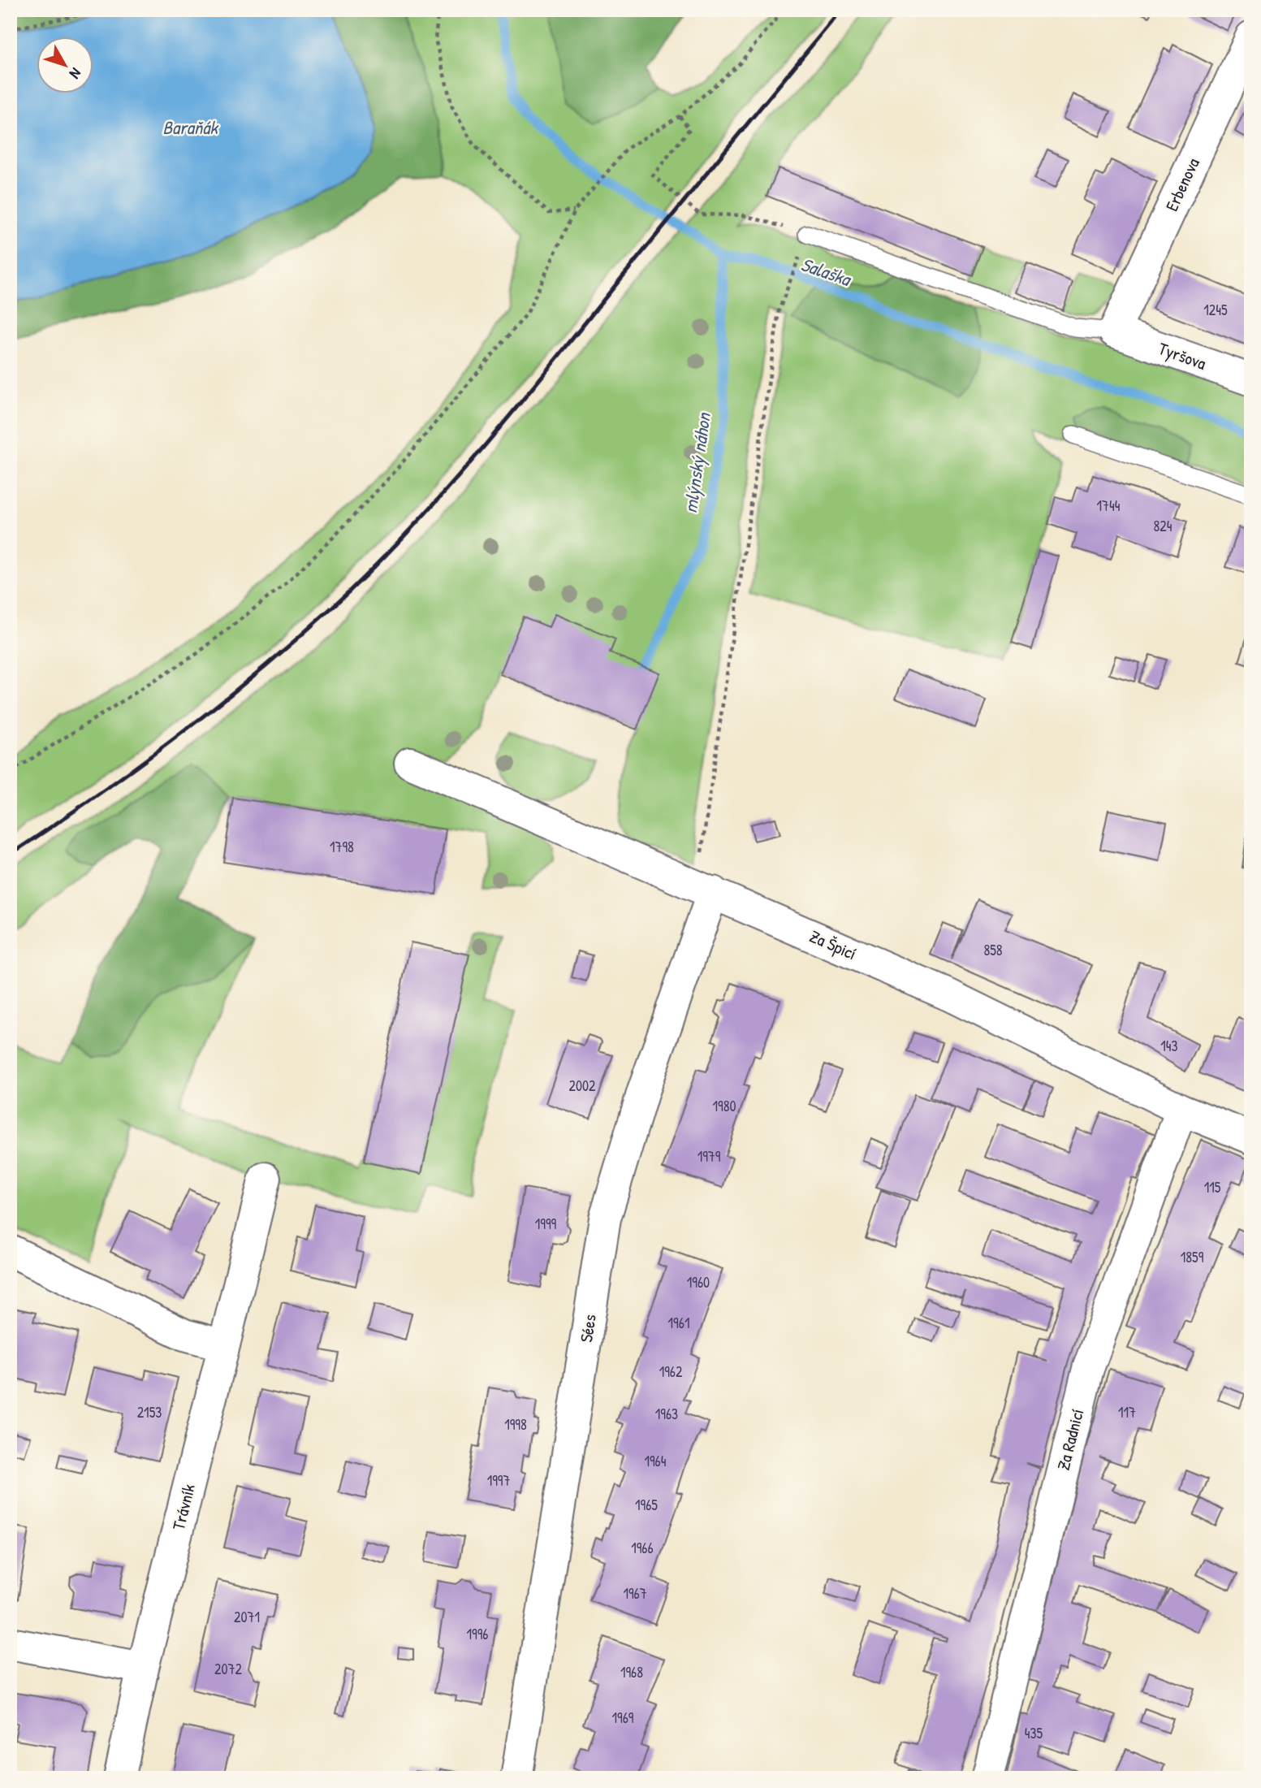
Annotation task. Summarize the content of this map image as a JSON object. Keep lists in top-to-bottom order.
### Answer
{
  "streets": {
    "street": [
      "Erbenova",
      "Tyršova",
      "Za Špicí",
      "Sées",
      "Za Radnicí",
      "Trávník"
    ]
  },
  "crossings": [
    ["Erbenova", "Tyršova"],
    ["Za Špicí", "Sées"],
    ["Za Špicí", "Za Radnicí"]
  ],
  "water": ["Baraňák", "Salaška", "mlýnský náhon"],
  "house_numbers": [
    "1245",
    "1744",
    "824",
    "1798",
    "858",
    "143",
    "2002",
    "1980",
    "1979",
    "115",
    "1999",
    "1859",
    "1960",
    "1961",
    "1962",
    "2153",
    "117",
    "1963",
    "1998",
    "1964",
    "1997",
    "1965",
    "1966",
    "1967",
    "2071",
    "1996",
    "2072",
    "1968",
    "1969",
    "435"
  ],
  "north": "bottom right"
}
